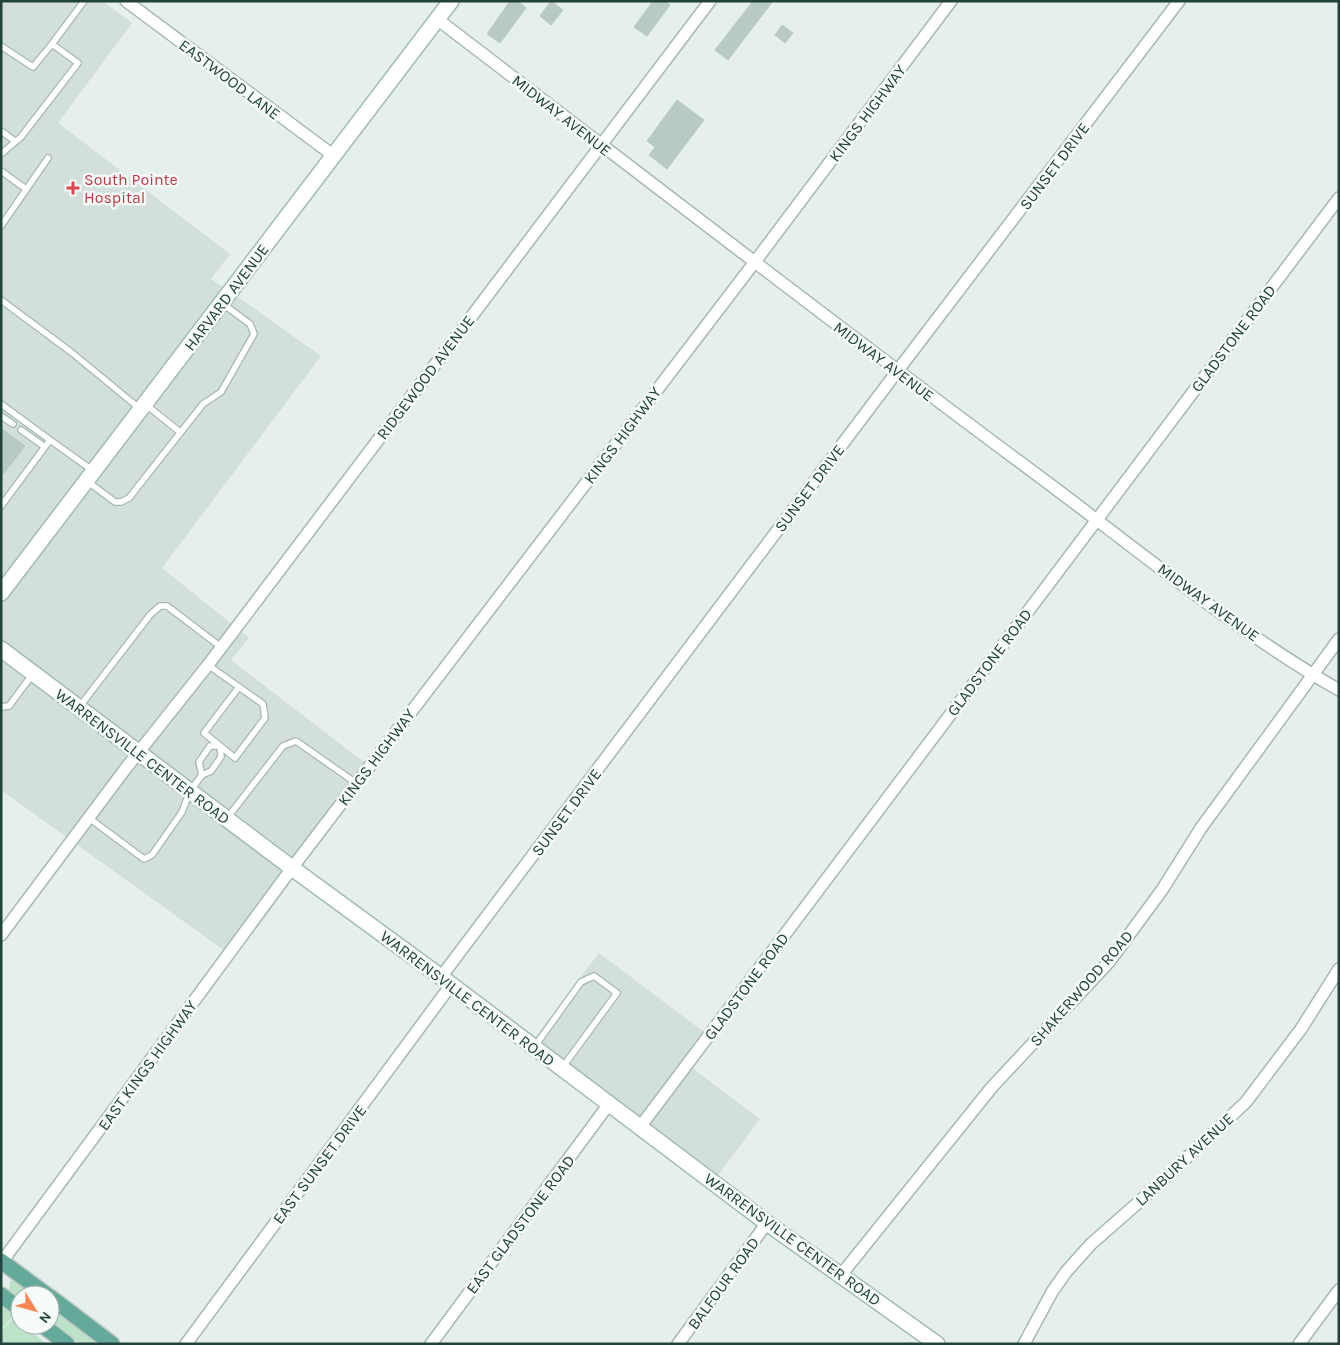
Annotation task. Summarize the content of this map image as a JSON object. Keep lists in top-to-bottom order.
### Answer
{
  "streets": {
    "main road": ["HARVARD AVENUE", "WARRENSVILLE CENTER ROAD"],
    "street": [
      "EASTWOOD LANE",
      "KINGS HIGHWAY",
      "MIDWAY AVENUE",
      "SUNSET DRIVE",
      "GLADSTONE ROAD",
      "RIDGEWOOD AVENUE",
      "SHAKERWOOD ROAD",
      "EAST KINGS HIGHWAY",
      "LANBURY AVENUE",
      "EAST SUNSET DRIVE",
      "EAST GLADSTONE ROAD",
      "BALFOUR ROAD"
    ]
  },
  "crossings": [
    ["EASTWOOD LANE", "HARVARD AVENUE"],
    ["KINGS HIGHWAY", "MIDWAY AVENUE"],
    ["KINGS HIGHWAY", "WARRENSVILLE CENTER ROAD"],
    ["KINGS HIGHWAY", "EAST KINGS HIGHWAY"],
    ["MIDWAY AVENUE", "SUNSET DRIVE"],
    ["MIDWAY AVENUE", "HARVARD AVENUE"],
    ["MIDWAY AVENUE", "GLADSTONE ROAD"],
    ["MIDWAY AVENUE", "RIDGEWOOD AVENUE"],
    ["MIDWAY AVENUE", "SHAKERWOOD ROAD"],
    ["SUNSET DRIVE", "WARRENSVILLE CENTER ROAD"],
    ["SUNSET DRIVE", "EAST SUNSET DRIVE"],
    ["GLADSTONE ROAD", "WARRENSVILLE CENTER ROAD"],
    ["RIDGEWOOD AVENUE", "WARRENSVILLE CENTER ROAD"],
    ["WARRENSVILLE CENTER ROAD", "SHAKERWOOD ROAD"],
    ["WARRENSVILLE CENTER ROAD", "EAST KINGS HIGHWAY"],
    ["WARRENSVILLE CENTER ROAD", "EAST SUNSET DRIVE"],
    ["WARRENSVILLE CENTER ROAD", "EAST GLADSTONE ROAD"],
    ["WARRENSVILLE CENTER ROAD", "BALFOUR ROAD"]
  ],
  "places": {
    "health": ["South Pointe Hospital"]
  },
  "north": "bottom right"
}
